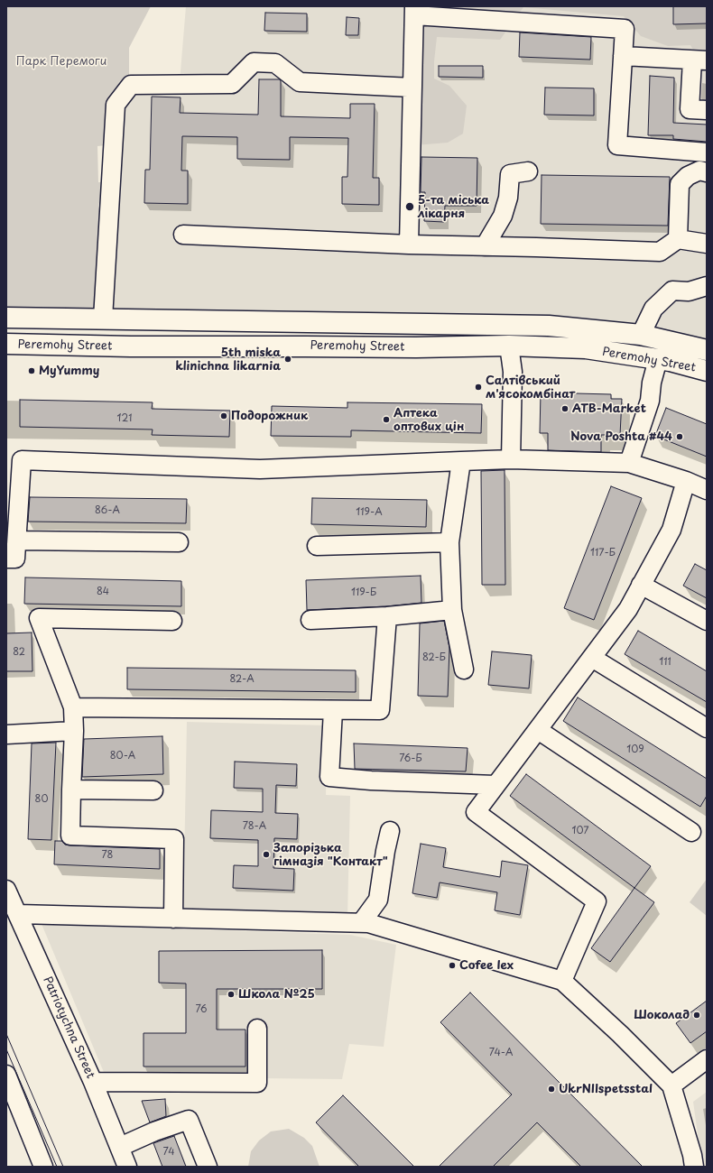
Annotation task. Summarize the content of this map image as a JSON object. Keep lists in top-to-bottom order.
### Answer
{
  "streets": {
    "main road": ["Peremohy Street"],
    "street": ["Patriotychna Street"]
  },
  "parks": ["Парк Перемоги"],
  "places": [
    "5-та міська лікарня",
    "5th miska klinichna likarnia",
    "MyYummy",
    "Салтівський м'ясокомбінат",
    "ATB-Market",
    "Подорожник",
    "Аптека оптових цін",
    "Nova Poshta #44",
    "Запорізька гімназія \"Контакт\"",
    "Cofee lex",
    "Школа №25",
    "Шоколад",
    "UkrNIIspetsstal"
  ],
  "house_numbers": [
    "121",
    "86-А",
    "119-А",
    "117-Б",
    "84",
    "119-Б",
    "82",
    "82-Б",
    "111",
    "82-А",
    "109",
    "80-А",
    "76-Б",
    "80",
    "78-А",
    "107",
    "78",
    "76",
    "74-А",
    "74"
  ]
}
